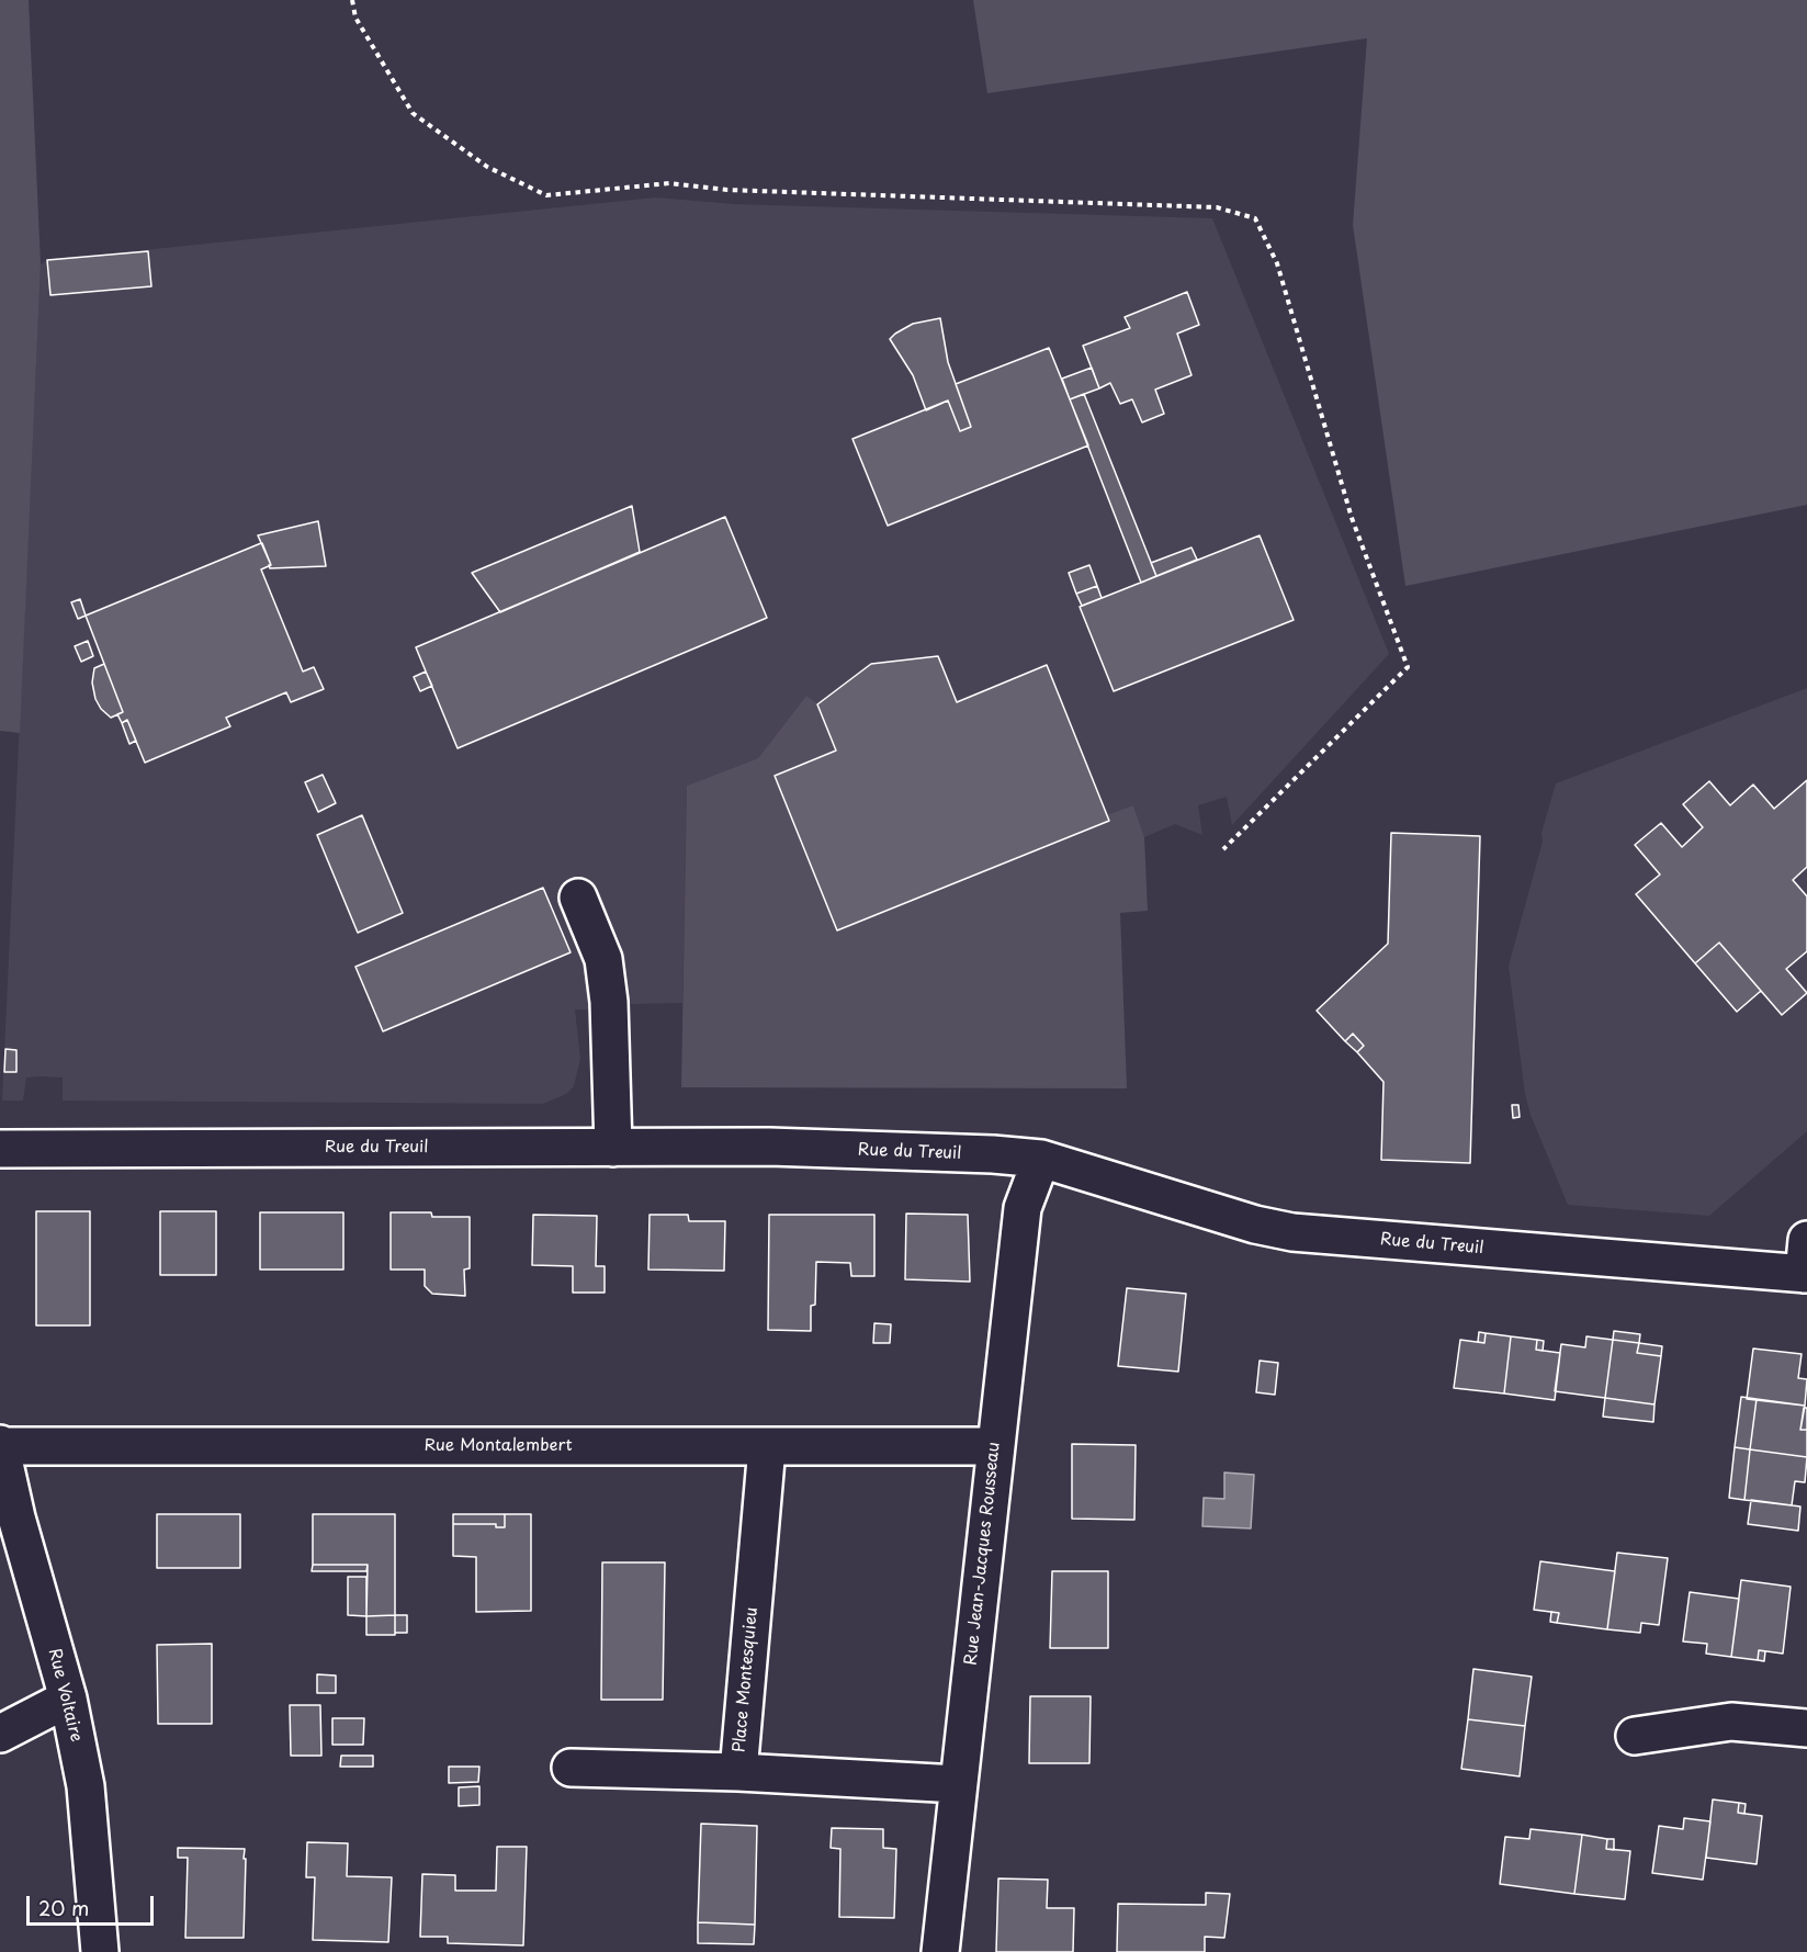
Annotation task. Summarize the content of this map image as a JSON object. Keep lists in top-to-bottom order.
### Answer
{
  "streets": {
    "street": [
      "Rue du Treuil",
      "Rue Montalembert",
      "Rue Jean-Jacques Rousseau",
      "Place Montesquieu",
      "Rue Voltaire"
    ]
  },
  "crossings": [
    ["Rue du Treuil", "Rue Jean-Jacques Rousseau"],
    ["Rue Montalembert", "Rue Jean-Jacques Rousseau"],
    ["Rue Montalembert", "Place Montesquieu"],
    ["Rue Montalembert", "Rue Voltaire"],
    ["Rue Jean-Jacques Rousseau", "Place Montesquieu"]
  ],
  "scale_bar": "20 m"
}
